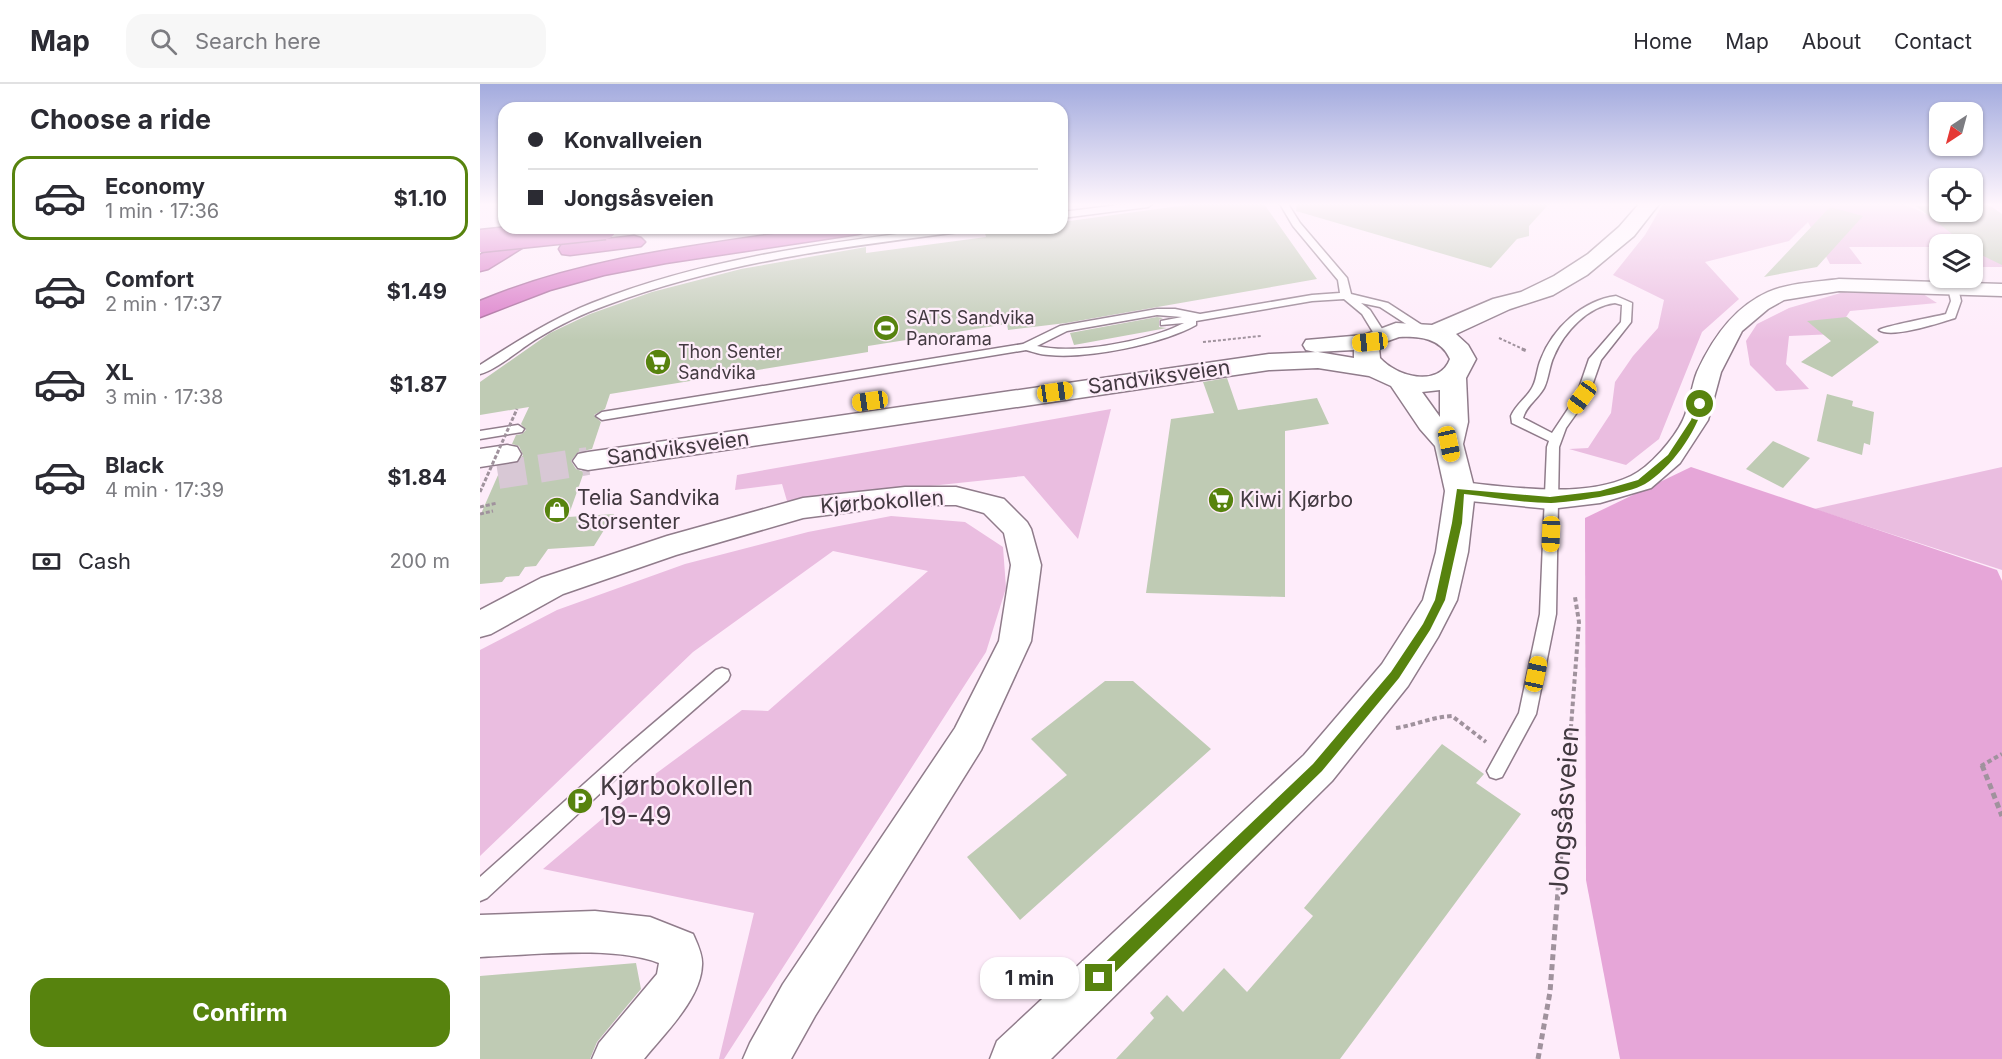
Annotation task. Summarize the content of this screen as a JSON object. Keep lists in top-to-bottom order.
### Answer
{
  "streets": {
    "main road": ["Sandviksveien"],
    "street": ["Kjørbokollen"],
    "path": ["Jongsåsveien"]
  },
  "places": {
    "sports": ["SATS Sandvika Panorama"],
    "supermarket": ["Thon Senter Sandvika", "Kiwi Kjørbo"],
    "shop": ["Telia Sandvika Storsenter"],
    "parking": ["Kjørbokollen 19-49"]
  },
  "north": "bottom left",
  "page": {
    "header": "Map",
    "search": "Search here",
    "nav": [
      "Home",
      "Map",
      "About",
      "Contact"
    ],
    "heading": "Choose a ride",
    "banner": ["Konvallveien", "Jongsåsveien"],
    "list": [
      {
        "name": "Economy",
        "note": "1 min · 17:36",
        "value": "$1.10"
      },
      {
        "name": "Comfort",
        "note": "2 min · 17:37",
        "value": "$1.49"
      },
      {
        "name": "XL",
        "note": "3 min · 17:38",
        "value": "$1.87"
      },
      {
        "name": "Black",
        "note": "4 min · 17:39",
        "value": "$1.84"
      }
    ],
    "pay": ["Cash", "200 m"],
    "bubble": "1 min",
    "buttons": "Confirm"
  }
}
